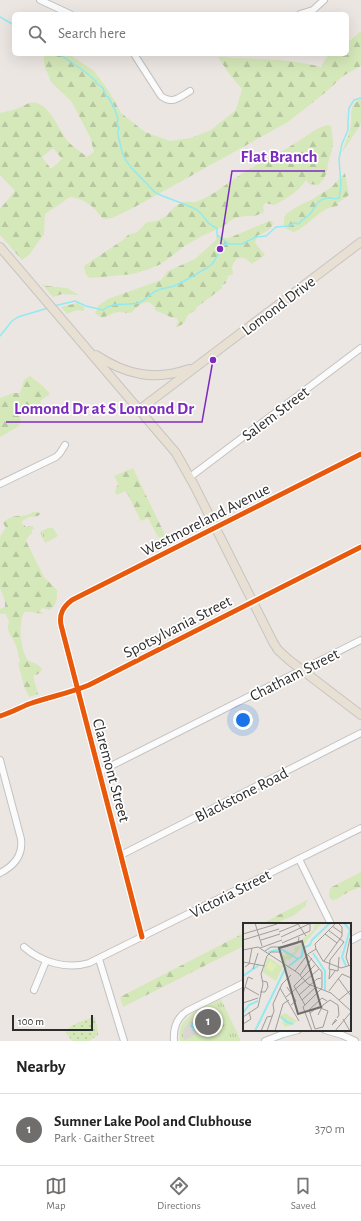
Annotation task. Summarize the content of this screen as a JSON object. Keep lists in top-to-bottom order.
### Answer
{
  "streets": {
    "main road": ["Lomond Drive"],
    "street": [
      "Salem Street",
      "Westmoreland Avenue",
      "Spotsylvania Street",
      "Chatham Street",
      "Claremont Street",
      "Blackstone Road",
      "Victoria Street"
    ]
  },
  "crossings": [
    ["Westmoreland Avenue", "Claremont Street"],
    ["Spotsylvania Street", "Claremont Street"],
    ["Chatham Street", "Claremont Street"],
    ["Claremont Street", "Blackstone Road"],
    ["Claremont Street", "Victoria Street"]
  ],
  "places": ["Flat Branch", "Lomond Dr at S Lomond Dr"],
  "scale_bar": "100 m",
  "page": {
    "search": "Search here",
    "pins": "1",
    "scale": "100 m",
    "heading": "Nearby",
    "list": [
      {
        "mark": "1",
        "name": "Sumner Lake Pool and Clubhouse",
        "note": "Park · Gaither Street",
        "value": "370 m"
      }
    ],
    "nav": ["Map", "Directions", "Saved"]
  }
}
